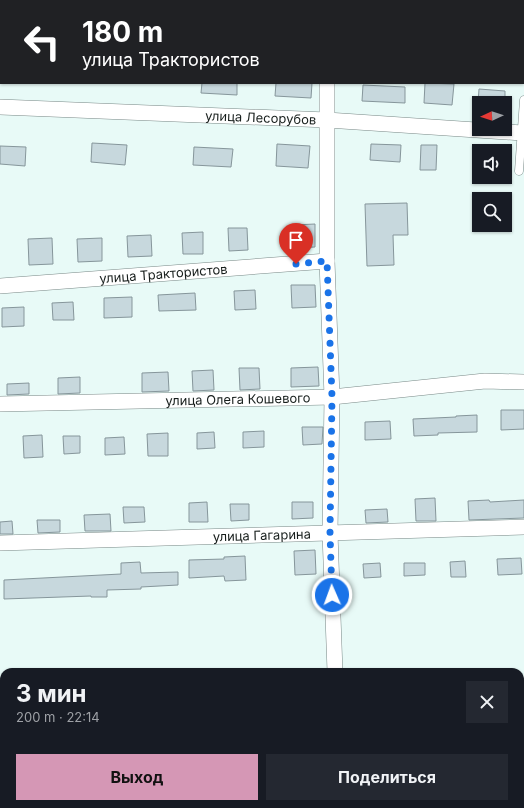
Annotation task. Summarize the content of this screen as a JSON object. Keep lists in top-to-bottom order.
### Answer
{
  "streets": {
    "street": [
      "улица Лесорубов",
      "улица Трактористов",
      "улица Олега Кошевого",
      "улица Гагарина"
    ]
  },
  "north": "left",
  "page": {
    "turn": ["180 m", "улица Трактористов"],
    "heading": ["3 мин", "200 m · 22:14"],
    "buttons": ["Выход", "Поделиться"]
  }
}
